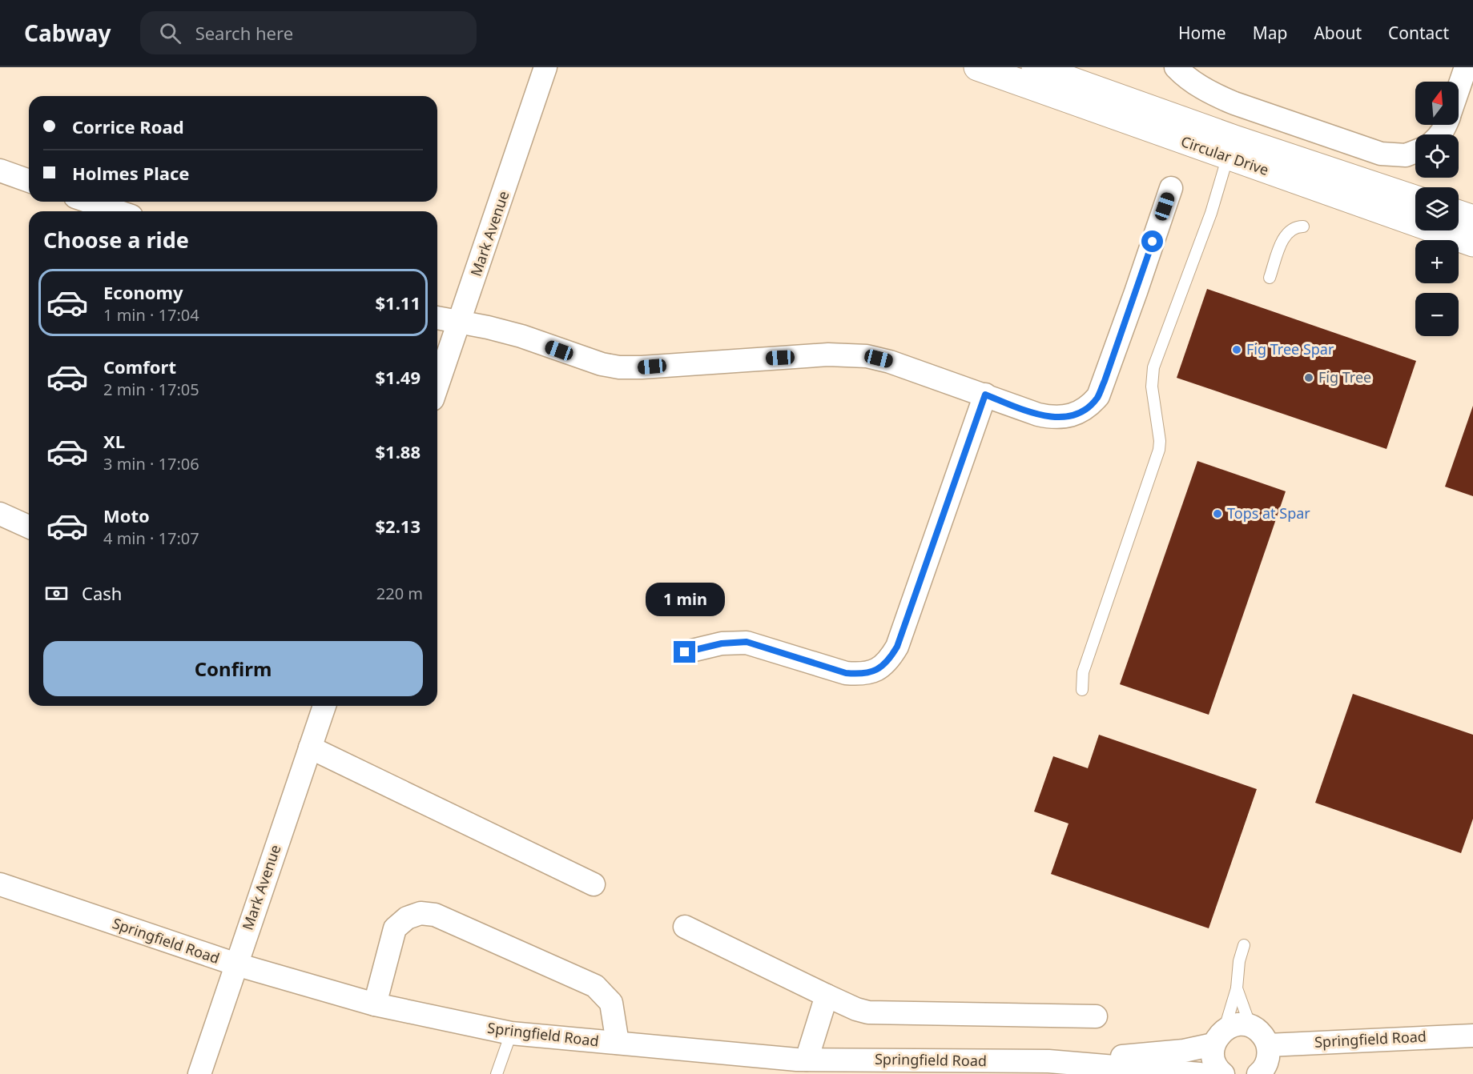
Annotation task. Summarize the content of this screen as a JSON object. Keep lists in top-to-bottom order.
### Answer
{
  "streets": {
    "street": ["Circular Drive", "Mark Avenue", "Springfield Road"]
  },
  "crossings": [
    ["Mark Avenue", "Springfield Road"]
  ],
  "places": ["Fig Tree Spar", "Fig Tree", "Tops at Spar"],
  "north": "top",
  "page": {
    "header": "Cabway",
    "search": "Search here",
    "nav": [
      "Home",
      "Map",
      "About",
      "Contact"
    ],
    "map_buttons": ["+", "−"],
    "banner": ["Corrice Road", "Holmes Place"],
    "heading": "Choose a ride",
    "list": [
      {
        "name": "Economy",
        "note": "1 min · 17:04",
        "value": "$1.11"
      },
      {
        "name": "Comfort",
        "note": "2 min · 17:05",
        "value": "$1.49"
      },
      {
        "name": "XL",
        "note": "3 min · 17:06",
        "value": "$1.88"
      },
      {
        "name": "Moto",
        "note": "4 min · 17:07",
        "value": "$2.13"
      }
    ],
    "pay": ["Cash", "220 m"],
    "bubble": "1 min",
    "buttons": "Confirm"
  }
}
